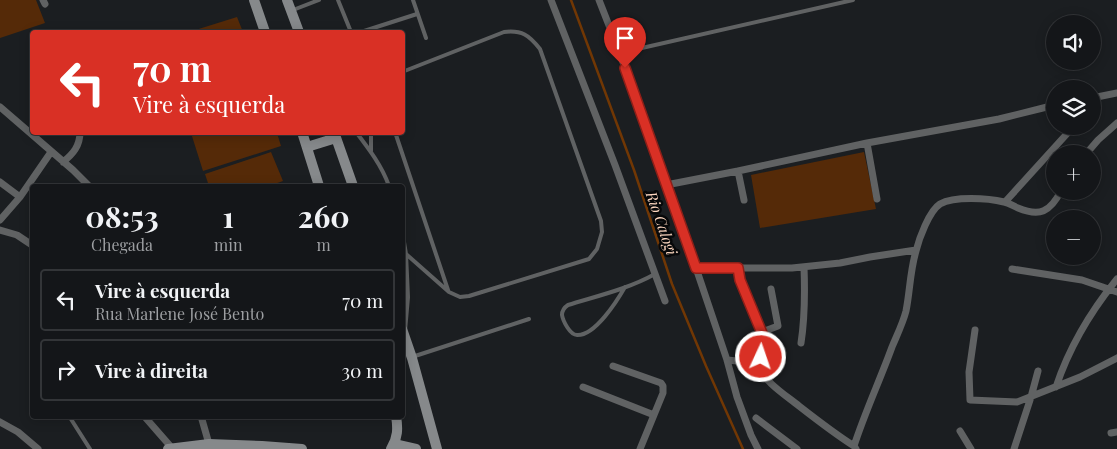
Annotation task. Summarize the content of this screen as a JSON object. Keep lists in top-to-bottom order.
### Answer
{
  "water": ["Rio Calogi"],
  "page": {
    "map_buttons": ["+", "−"],
    "turn": ["70 m", "Vire à esquerda"],
    "eta": [
      "08:53",
      "Chegada",
      "1",
      "min",
      "260",
      "m"
    ],
    "list": [
      {
        "name": "Vire à esquerda",
        "note": "Rua Marlene José Bento",
        "value": "70 m"
      },
      {
        "name": "Vire à direita",
        "value": "30 m"
      }
    ]
  }
}
